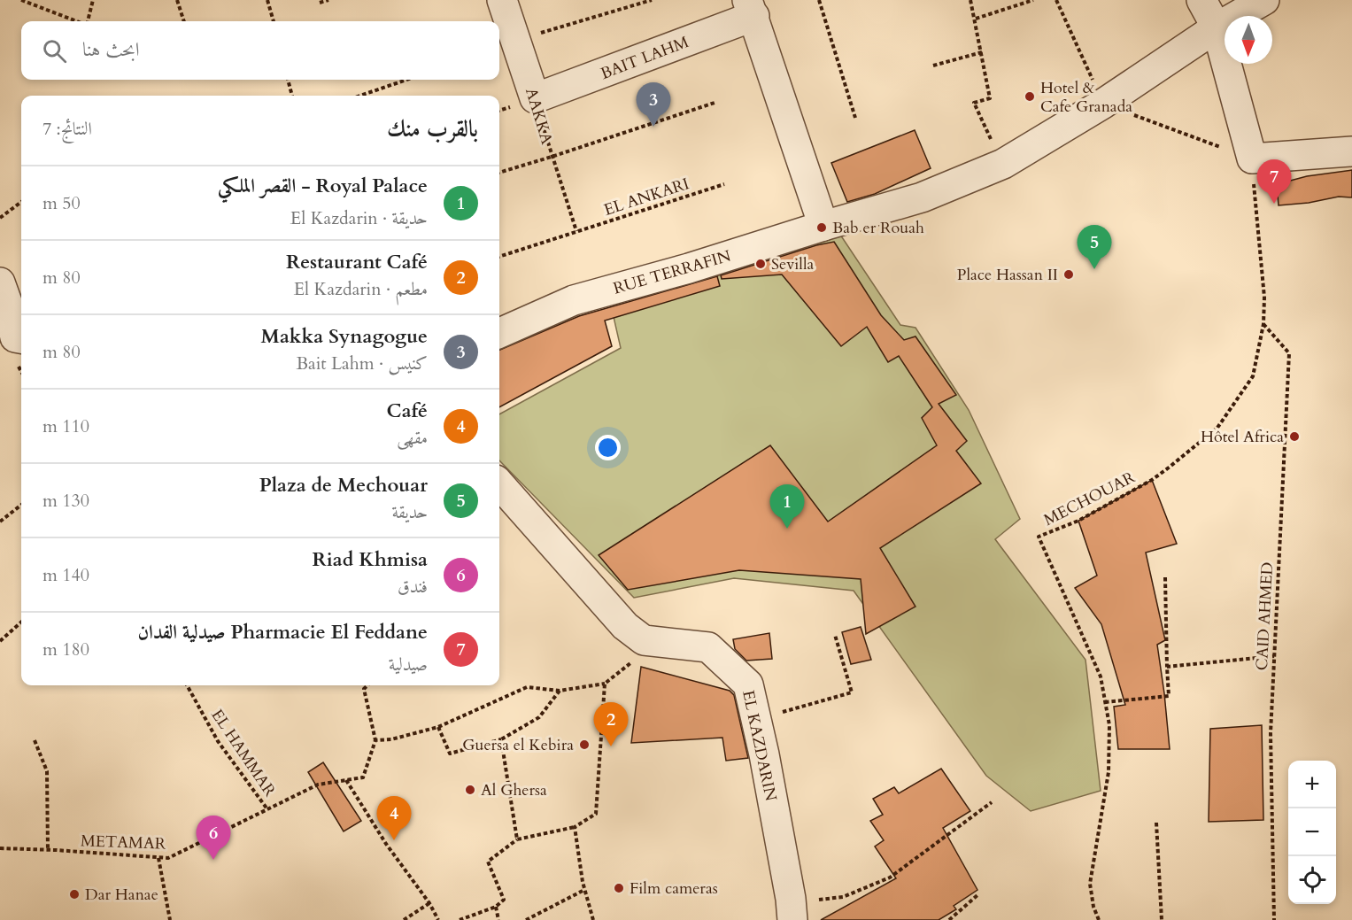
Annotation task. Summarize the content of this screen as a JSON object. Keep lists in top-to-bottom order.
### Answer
{
  "streets": {
    "street": [
      "BAIT LAHM",
      "AAKKA",
      "RUE TERRAFIN",
      "EL KAZDARIN"
    ],
    "path": [
      "EL ANKARI",
      "MECHOUAR",
      "CAID AHMED",
      "EL HAMMAR",
      "METAMAR"
    ]
  },
  "crossings": [
    ["BAIT LAHM", "AAKKA"],
    ["AAKKA", "EL ANKARI"],
    ["MECHOUAR", "CAID AHMED"],
    ["EL HAMMAR", "METAMAR"]
  ],
  "places": [
    "Hotel & Cafe Granada",
    "Bab er Rouah",
    "Sevilla",
    "Place Hassan II",
    "Hôtel Africa",
    "Guersa el Kebira",
    "Al Ghersa",
    "Film cameras",
    "Dar Hanae"
  ],
  "north": "bottom",
  "page": {
    "search": "ابحث هنا",
    "pins": [
      "3",
      "7",
      "5",
      "1",
      "2",
      "4",
      "6"
    ],
    "heading": ["بالقرب منك", "النتائج: 7"],
    "list": [
      {
        "mark": "1",
        "name": "Royal Palace - القصر الملكي",
        "note": "حديقة · El Kazdarin",
        "value": "50 m"
      },
      {
        "mark": "2",
        "name": "Restaurant Café",
        "note": "مطعم · El Kazdarin",
        "value": "80 m"
      },
      {
        "mark": "3",
        "name": "Makka Synagogue",
        "note": "كنيس · Bait Lahm",
        "value": "80 m"
      },
      {
        "mark": "4",
        "name": "Café",
        "note": "مقهى",
        "value": "110 m"
      },
      {
        "mark": "5",
        "name": "Plaza de Mechouar",
        "note": "حديقة",
        "value": "130 m"
      },
      {
        "mark": "6",
        "name": "Riad Khmisa",
        "note": "فندق",
        "value": "140 m"
      },
      {
        "mark": "7",
        "name": "Pharmacie El Feddane صيدلية الفدان",
        "note": "صيدلية",
        "value": "180 m"
      }
    ],
    "map_buttons": ["+", "−"]
  }
}
